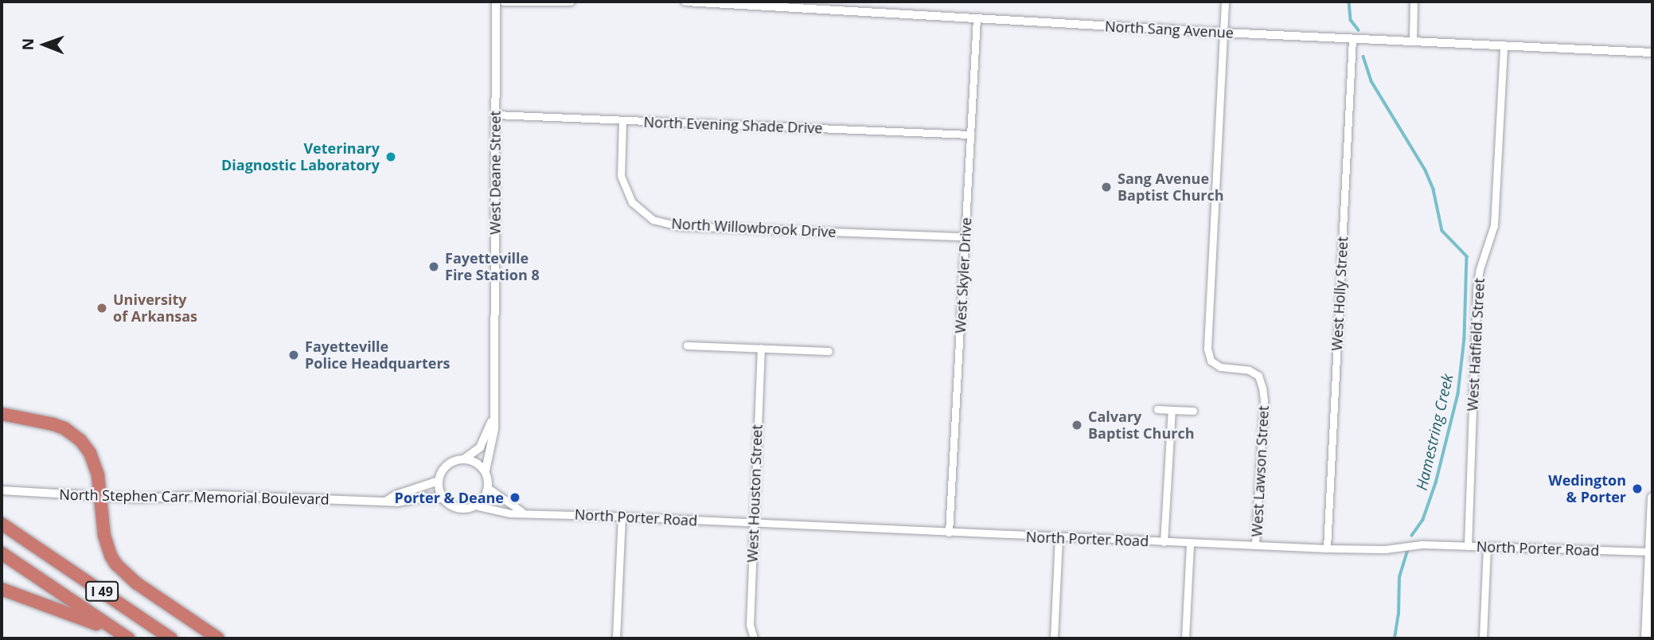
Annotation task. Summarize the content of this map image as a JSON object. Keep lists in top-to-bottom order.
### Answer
{
  "streets": {
    "highway": ["I 49"],
    "street": [
      "North Sang Avenue",
      "North Evening Shade Drive",
      "West Deane Street",
      "North Willowbrook Drive",
      "West Skyler Drive",
      "West Holly Street",
      "West Hatfield Street",
      "West Lawson Street",
      "West Houston Street",
      "North Stephen Carr Memorial Boulevard",
      "North Porter Road"
    ]
  },
  "crossings": [
    ["North Sang Avenue", "West Skyler Drive"],
    ["North Sang Avenue", "West Holly Street"],
    ["North Sang Avenue", "West Hatfield Street"],
    ["North Sang Avenue", "West Lawson Street"],
    ["North Evening Shade Drive", "West Deane Street"],
    ["North Evening Shade Drive", "North Willowbrook Drive"],
    ["North Evening Shade Drive", "West Skyler Drive"],
    ["West Deane Street", "North Stephen Carr Memorial Boulevard"],
    ["West Deane Street", "North Porter Road"],
    ["North Willowbrook Drive", "West Skyler Drive"],
    ["West Skyler Drive", "North Porter Road"],
    ["West Holly Street", "North Porter Road"],
    ["West Hatfield Street", "North Porter Road"],
    ["West Lawson Street", "North Porter Road"],
    ["West Houston Street", "North Porter Road"],
    ["North Stephen Carr Memorial Boulevard", "North Porter Road"]
  ],
  "water": ["Hamestring Creek"],
  "places": [
    "Veterinary Diagnostic Laboratory",
    "Sang Avenue Baptist Church",
    "Fayetteville Fire Station 8",
    "University of Arkansas",
    "Fayetteville Police Headquarters",
    "Calvary Baptist Church",
    "Wedington & Porter",
    "Porter & Deane"
  ],
  "north": "left"
}
